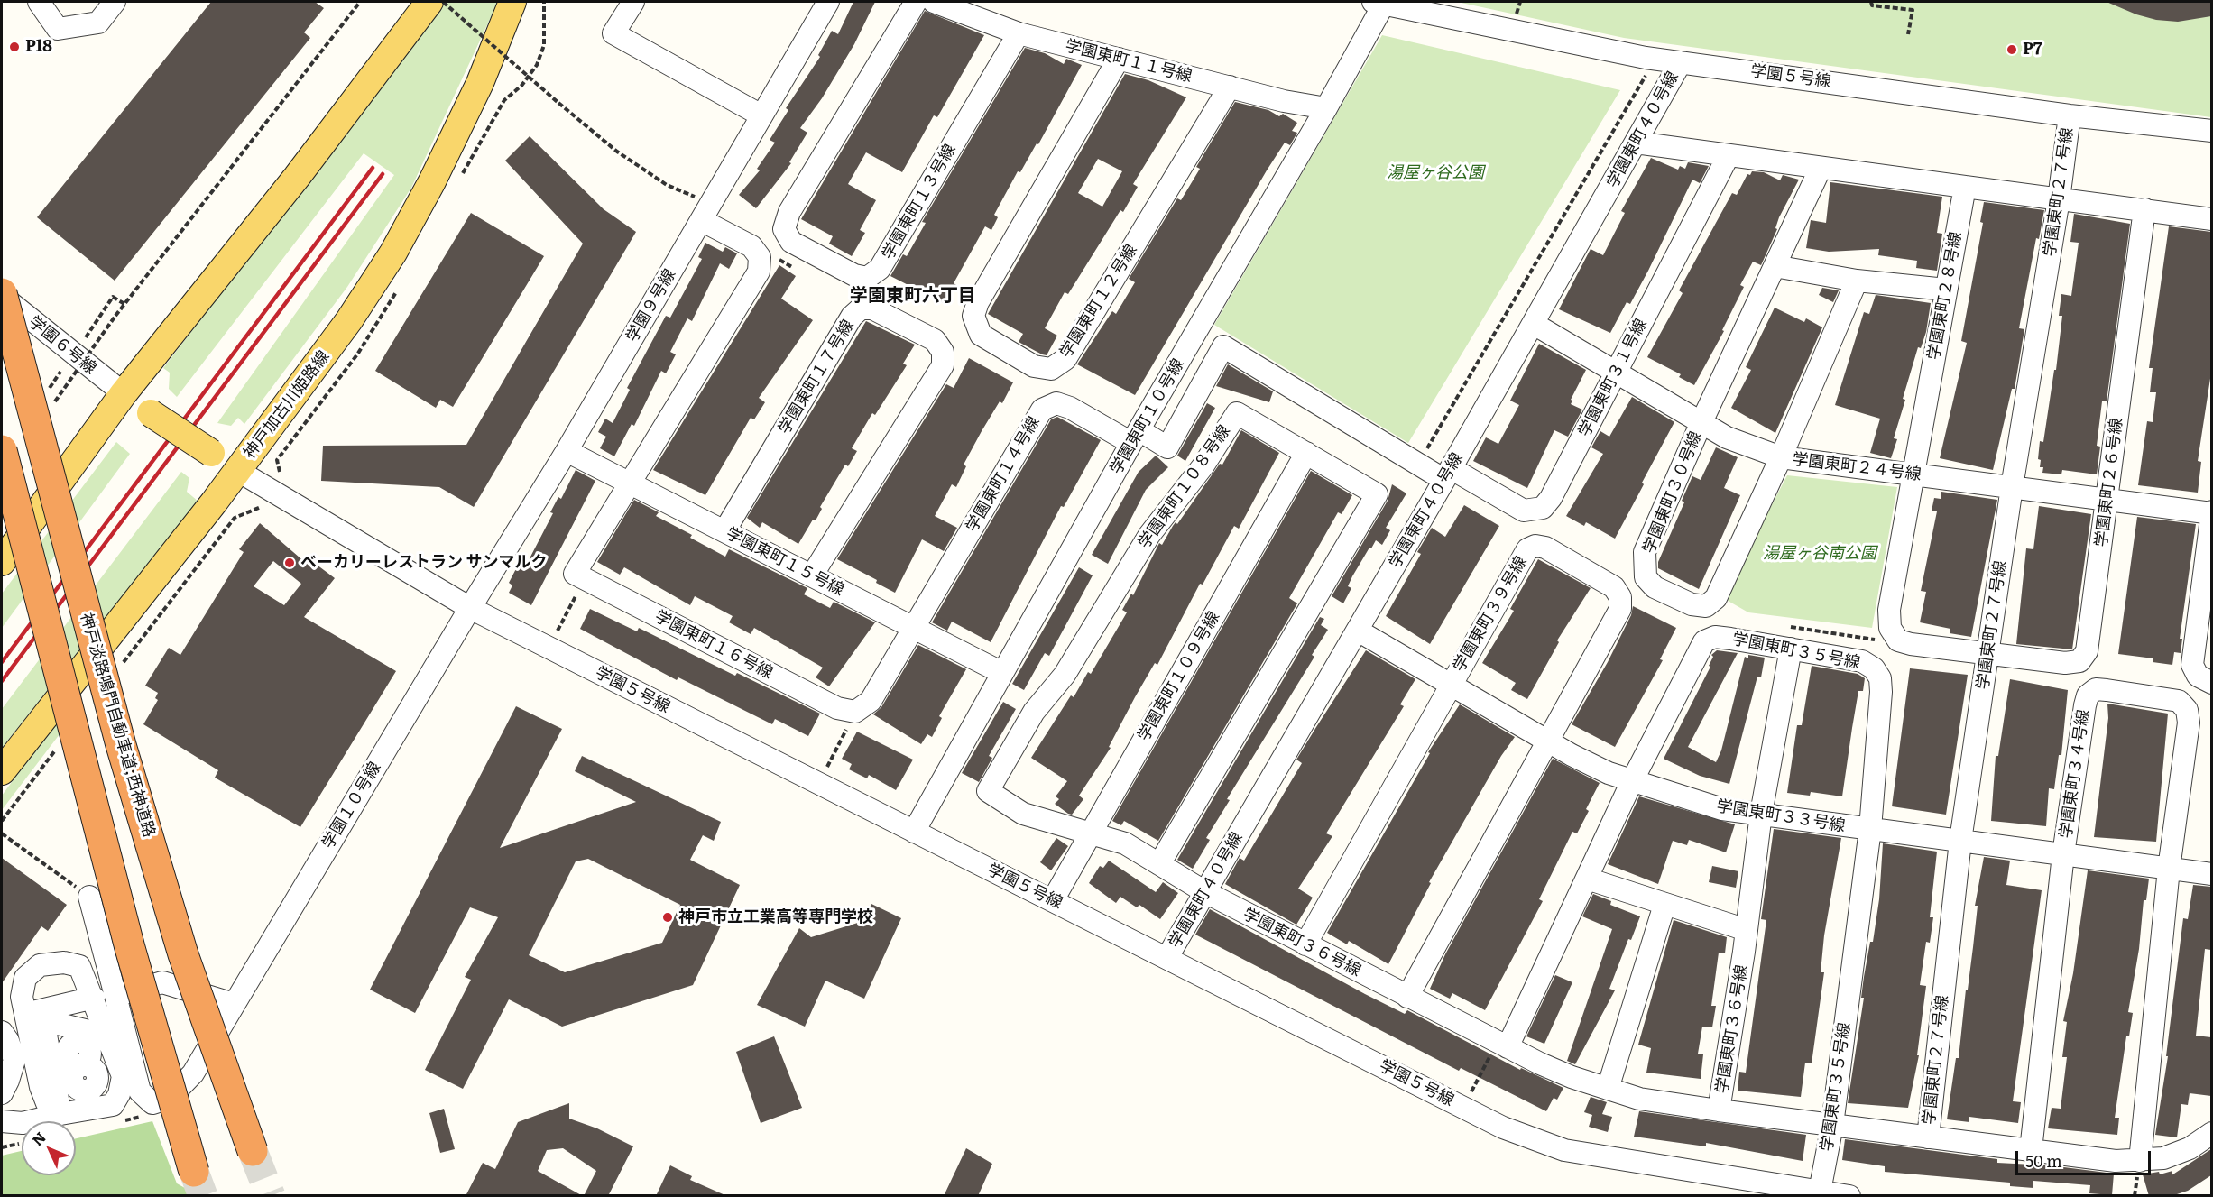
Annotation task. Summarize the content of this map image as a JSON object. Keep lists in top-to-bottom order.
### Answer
{
  "streets": {
    "highway": ["神戸淡路鳴門自動車道;西神道路"],
    "main road": ["神戸加古川姫路線"],
    "street": [
      "学園東町１１号線",
      "学園５号線",
      "学園東町４０号線",
      "学園東町２７号線",
      "学園東町１３号線",
      "学園東町２８号線",
      "学園東町１２号線",
      "学園９号線",
      "学園６号線",
      "学園東町１７号線",
      "学園東町３１号線",
      "学園東町１０号線",
      "学園東町２４号線",
      "学園東町１４号線",
      "学園東町２６号線",
      "学園東町１０８号線",
      "学園東町３０号線",
      "学園東町１５号線",
      "学園東町３９号線",
      "学園東町１６号線",
      "学園東町３５号線",
      "学園東町１０９号線",
      "学園東町３４号線",
      "学園１０号線",
      "学園東町３３号線",
      "学園東町３６号線"
    ]
  },
  "crossings": [
    ["学園東町１１号線", "学園東町１３号線"],
    ["学園東町１１号線", "学園東町１２号線"],
    ["学園東町１１号線", "学園東町１０号線"],
    ["学園５号線", "学園東町４０号線"],
    ["学園５号線", "学園東町２７号線"],
    ["学園５号線", "学園９号線"],
    ["学園５号線", "神戸加古川姫路線"],
    ["学園５号線", "学園東町１０号線"],
    ["学園５号線", "学園東町３５号線"],
    ["学園５号線", "学園東町１０９号線"],
    ["学園５号線", "学園１０号線"],
    ["学園東町４０号線", "学園東町３１号線"],
    ["学園東町４０号線", "学園東町２４号線"],
    ["学園東町４０号線", "学園東町１０８号線"],
    ["学園東町４０号線", "学園東町３３号線"],
    ["学園東町４０号線", "学園東町３６号線"],
    ["学園東町２７号線", "学園東町２８号線"],
    ["学園東町２７号線", "学園東町２４号線"],
    ["学園東町２７号線", "学園東町２６号線"],
    ["学園東町２７号線", "学園東町３３号線"],
    ["学園東町２８号線", "学園東町２４号線"],
    ["学園東町２８号線", "学園東町２６号線"],
    ["学園９号線", "学園東町１５号線"],
    ["学園９号線", "学園１０号線"],
    ["学園６号線", "神戸淡路鳴門自動車道;西神道路"],
    ["学園東町１７号線", "学園東町１５号線"],
    ["学園東町３１号線", "学園東町２４号線"],
    ["学園東町１０号線", "学園東町１４号線"],
    ["学園東町１０号線", "学園東町１５号線"],
    ["学園東町２４号線", "学園東町２６号線"],
    ["学園東町２４号線", "学園東町３０号線"],
    ["学園東町１４号線", "学園東町１５号線"],
    ["学園東町１０８号線", "学園東町１０９号線"],
    ["学園東町１０８号線", "学園東町３６号線"],
    ["学園東町３９号線", "学園東町３３号線"],
    ["学園東町３９号線", "学園東町３６号線"],
    ["学園東町３５号線", "学園東町３３号線"],
    ["学園東町３５号線", "学園東町３６号線"],
    ["学園東町３４号線", "学園東町３３号線"],
    ["学園東町３３号線", "学園東町３６号線"]
  ],
  "districts": ["学園東町六丁目"],
  "parks": ["湯屋ヶ谷公園", "湯屋ヶ谷南公園"],
  "places": [
    "P18",
    "P7",
    "ベーカリーレストラン サンマルク",
    "神戸市立工業高等専門学校"
  ],
  "scale_bar": "50 m",
  "north": "top left"
}
